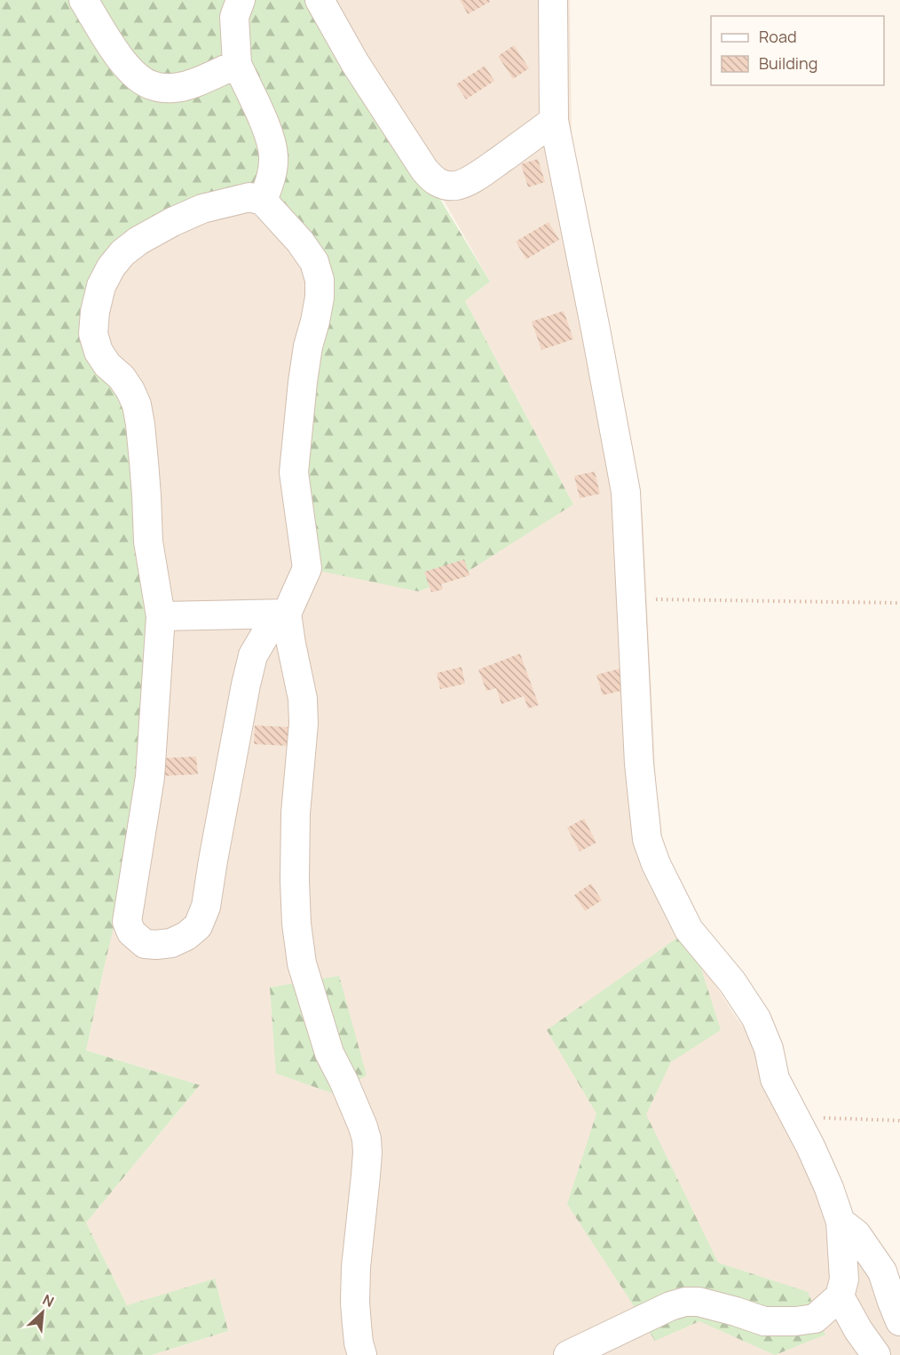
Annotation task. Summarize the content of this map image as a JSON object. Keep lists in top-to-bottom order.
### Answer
{
  "legend": ["Road", "Building"],
  "north": "top right"
}
